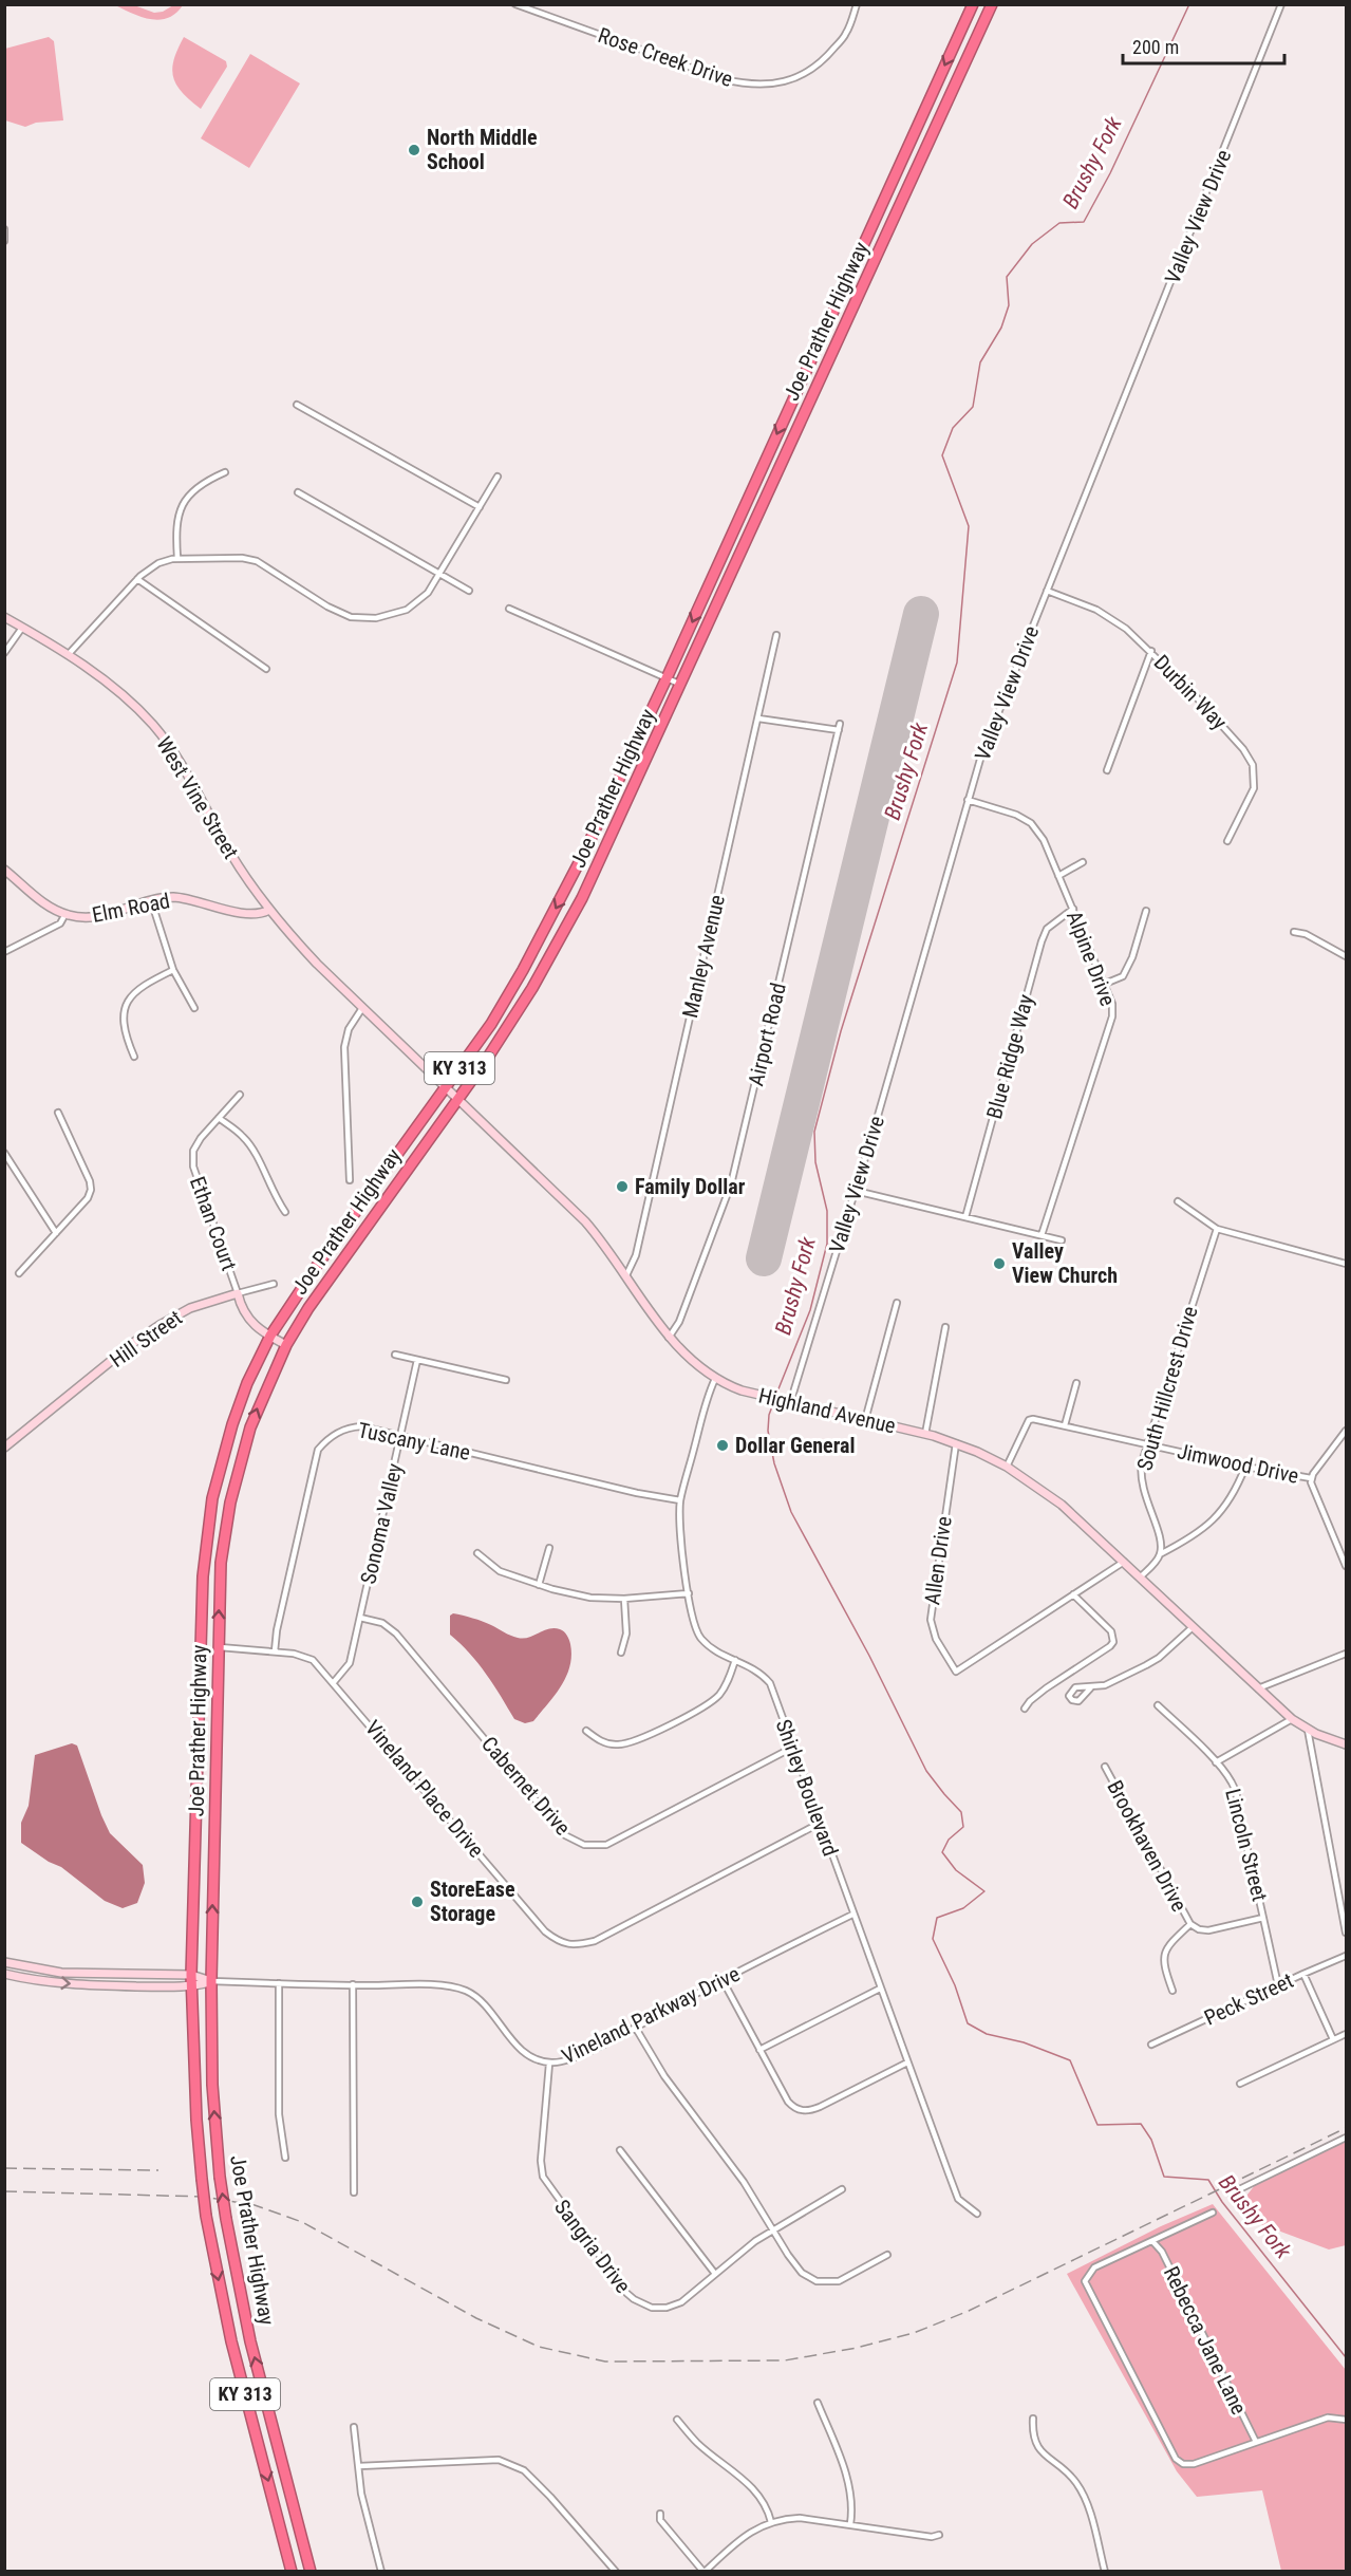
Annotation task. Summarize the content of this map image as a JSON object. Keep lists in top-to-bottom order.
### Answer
{
  "streets": {
    "highway": ["Joe Prather Highway", "KY 313"],
    "main road": [
      "West Vine Street",
      "Elm Road",
      "Hill Street",
      "Highland Avenue"
    ],
    "street": [
      "Rose Creek Drive",
      "Valley View Drive",
      "Durbin Way",
      "Manley Avenue",
      "Alpine Drive",
      "Airport Road",
      "Blue Ridge Way",
      "Ethan Court",
      "South Hillcrest Drive",
      "Tuscany Lane",
      "Jimwood Drive",
      "Sonoma Valley",
      "Allen Drive",
      "Cabernet Drive",
      "Shirley Boulevard",
      "Vineland Place Drive",
      "Lincoln Street",
      "Brookhaven Drive",
      "Peck Street",
      "Vineland Parkway Drive",
      "Sangria Drive",
      "Rebecca Jane Lane"
    ]
  },
  "crossings": [
    ["Valley View Drive", "Durbin Way"],
    ["Valley View Drive", "Alpine Drive"],
    ["Valley View Drive", "Highland Avenue"],
    ["Joe Prather Highway", "Highland Avenue"],
    ["Joe Prather Highway", "Vineland Place Drive"],
    ["Joe Prather Highway", "Vineland Parkway Drive"],
    ["West Vine Street", "Elm Road"],
    ["West Vine Street", "Highland Avenue"],
    ["Manley Avenue", "Highland Avenue"],
    ["Alpine Drive", "Blue Ridge Way"],
    ["Airport Road", "Highland Avenue"],
    ["Ethan Court", "Hill Street"],
    ["South Hillcrest Drive", "Jimwood Drive"],
    ["Highland Avenue", "Jimwood Drive"],
    ["Highland Avenue", "Allen Drive"],
    ["Highland Avenue", "Shirley Boulevard"],
    ["Tuscany Lane", "Sonoma Valley"],
    ["Tuscany Lane", "Shirley Boulevard"],
    ["Tuscany Lane", "Vineland Place Drive"],
    ["Sonoma Valley", "Cabernet Drive"],
    ["Sonoma Valley", "Vineland Place Drive"],
    ["Cabernet Drive", "Shirley Boulevard"],
    ["Shirley Boulevard", "Vineland Place Drive"],
    ["Shirley Boulevard", "Vineland Parkway Drive"],
    ["Lincoln Street", "Brookhaven Drive"],
    ["Lincoln Street", "Peck Street"],
    ["Vineland Parkway Drive", "Sangria Drive"]
  ],
  "water": ["Brushy Fork"],
  "places": [
    "North Middle School",
    "Family Dollar",
    "Valley View Church",
    "Dollar General",
    "StoreEase Storage"
  ],
  "scale_bar": "200 m"
}
